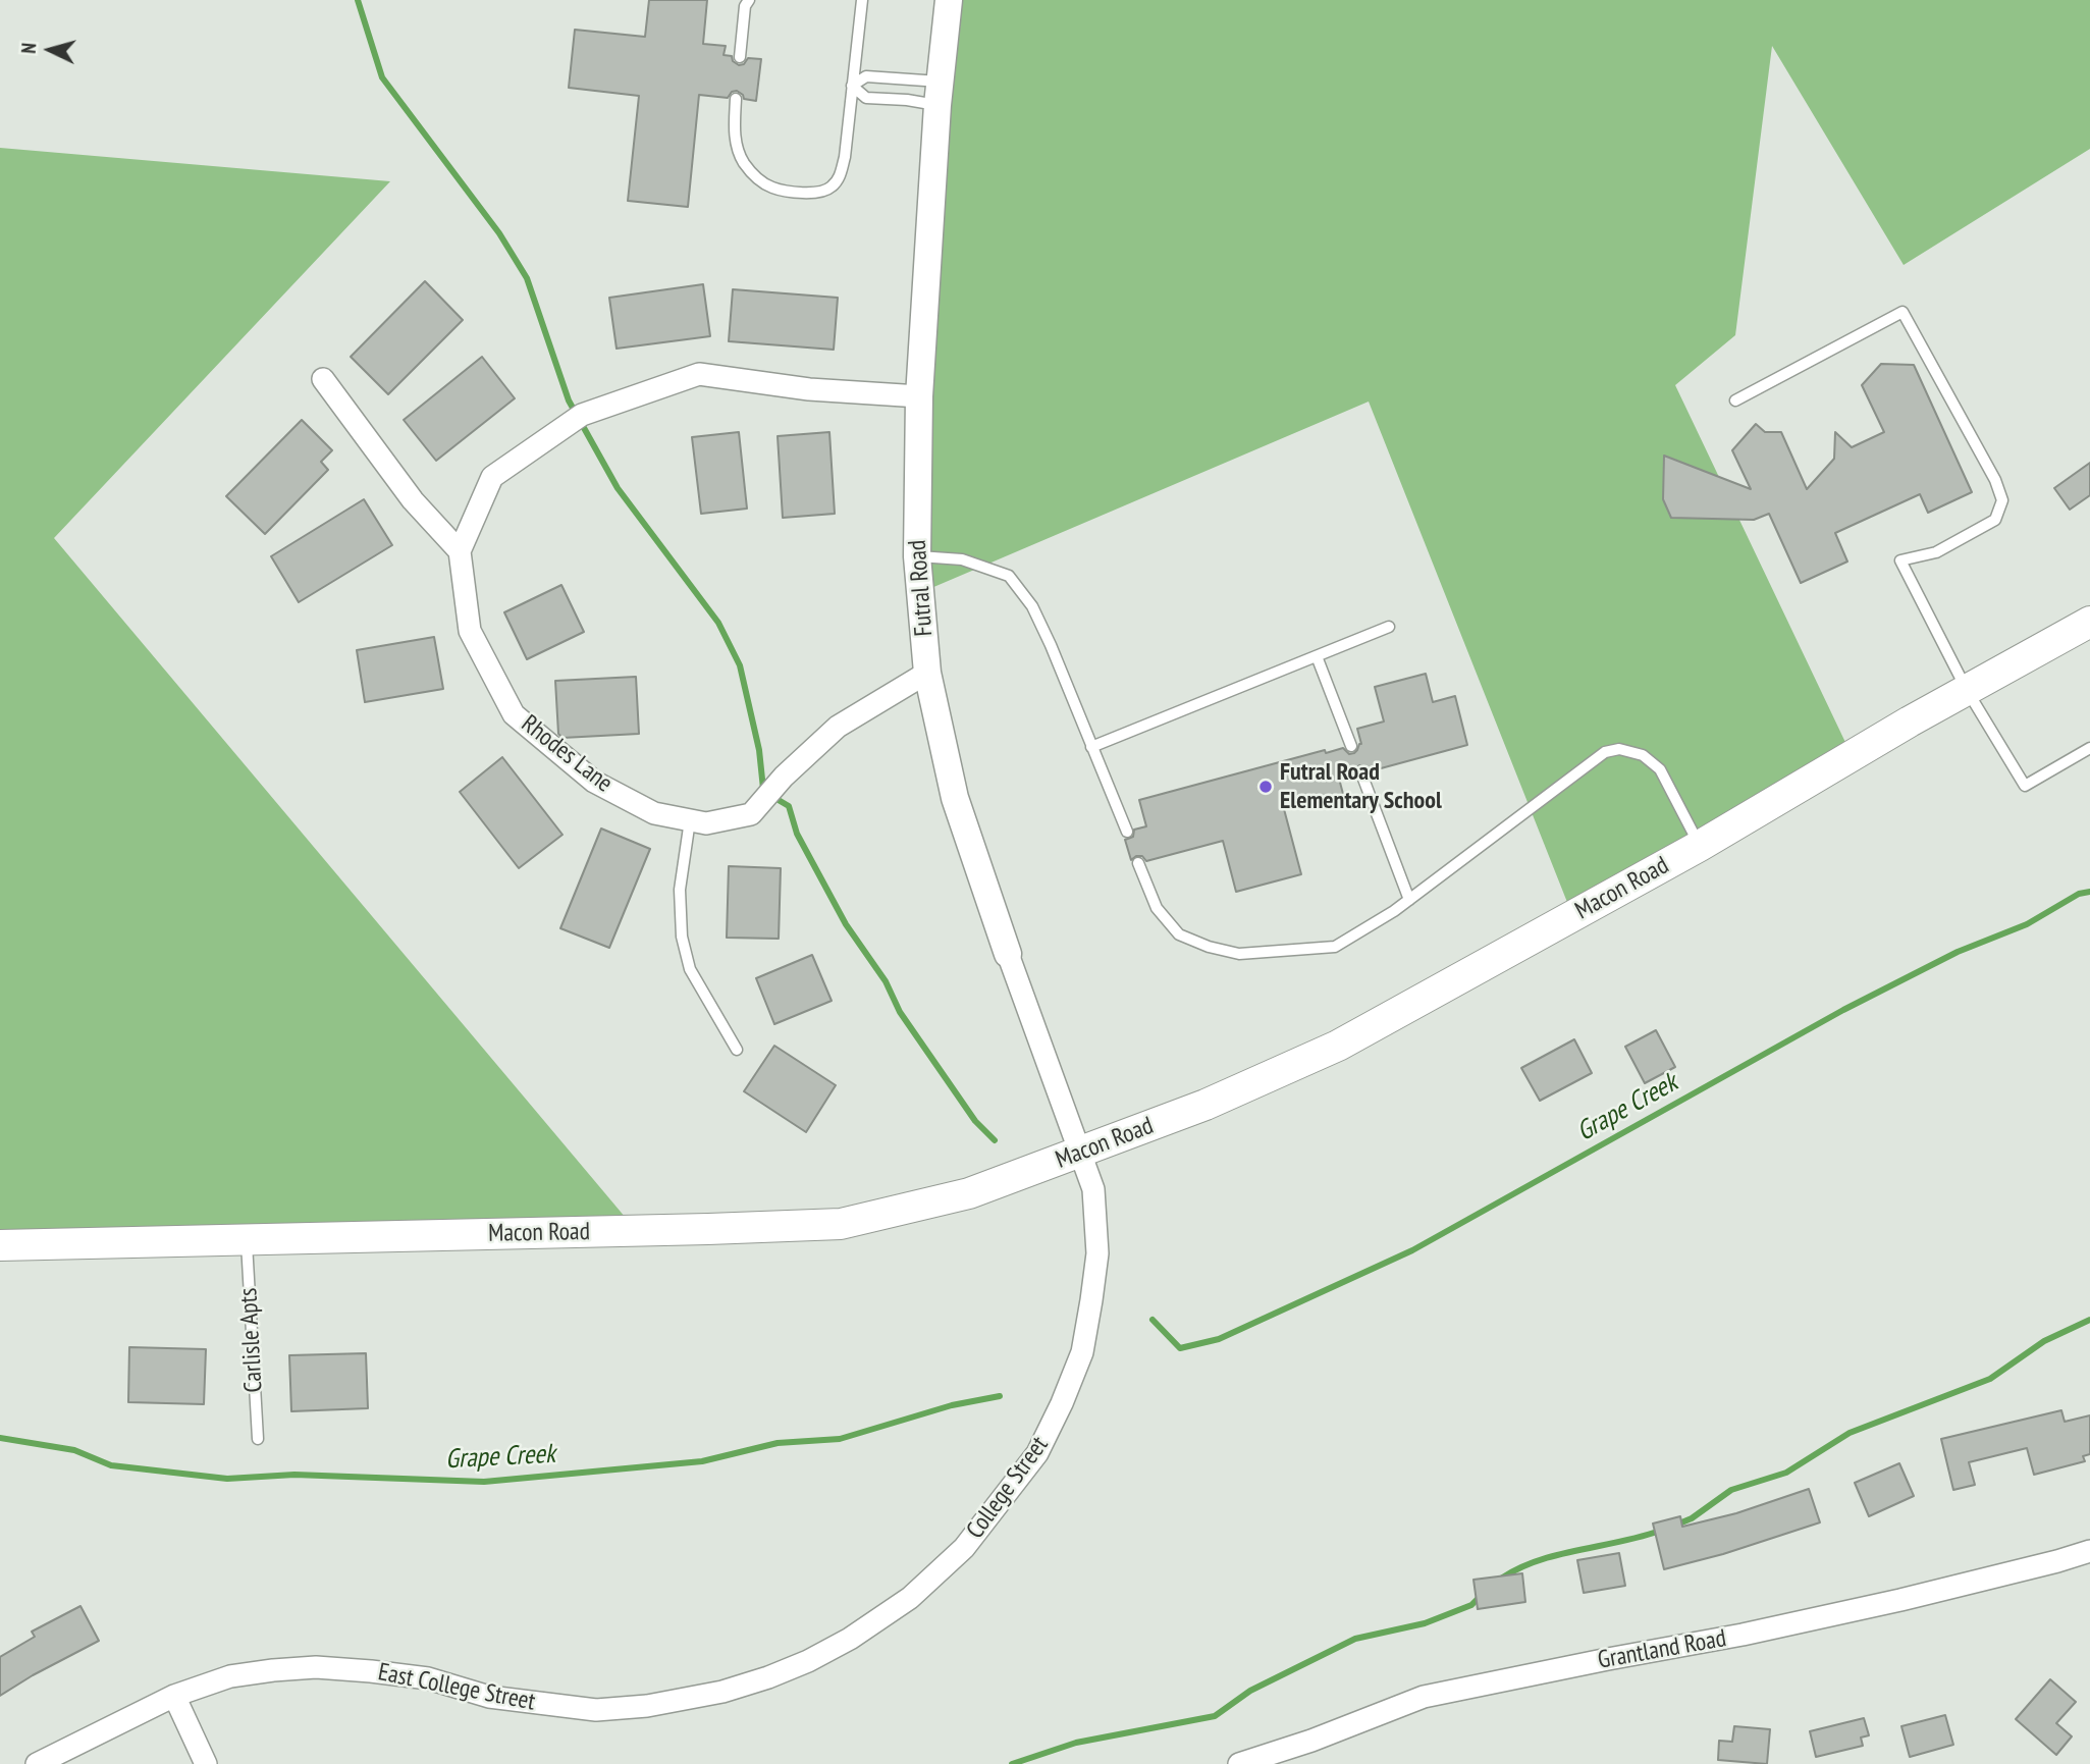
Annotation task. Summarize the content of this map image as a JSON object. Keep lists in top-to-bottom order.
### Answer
{
  "streets": {
    "main road": ["Macon Road"],
    "street": [
      "Futral Road",
      "Rhodes Lane",
      "College Street",
      "Grantland Road",
      "East College Street"
    ],
    "lane": ["Carlisle Apts"]
  },
  "crossings": [
    ["Futral Road", "Rhodes Lane"],
    ["Futral Road", "Macon Road"],
    ["Futral Road", "College Street"],
    ["Macon Road", "Carlisle Apts"],
    ["Macon Road", "College Street"],
    ["College Street", "East College Street"]
  ],
  "water": ["Grape Creek"],
  "places": ["Futral Road Elementary School"],
  "north": "left"
}
